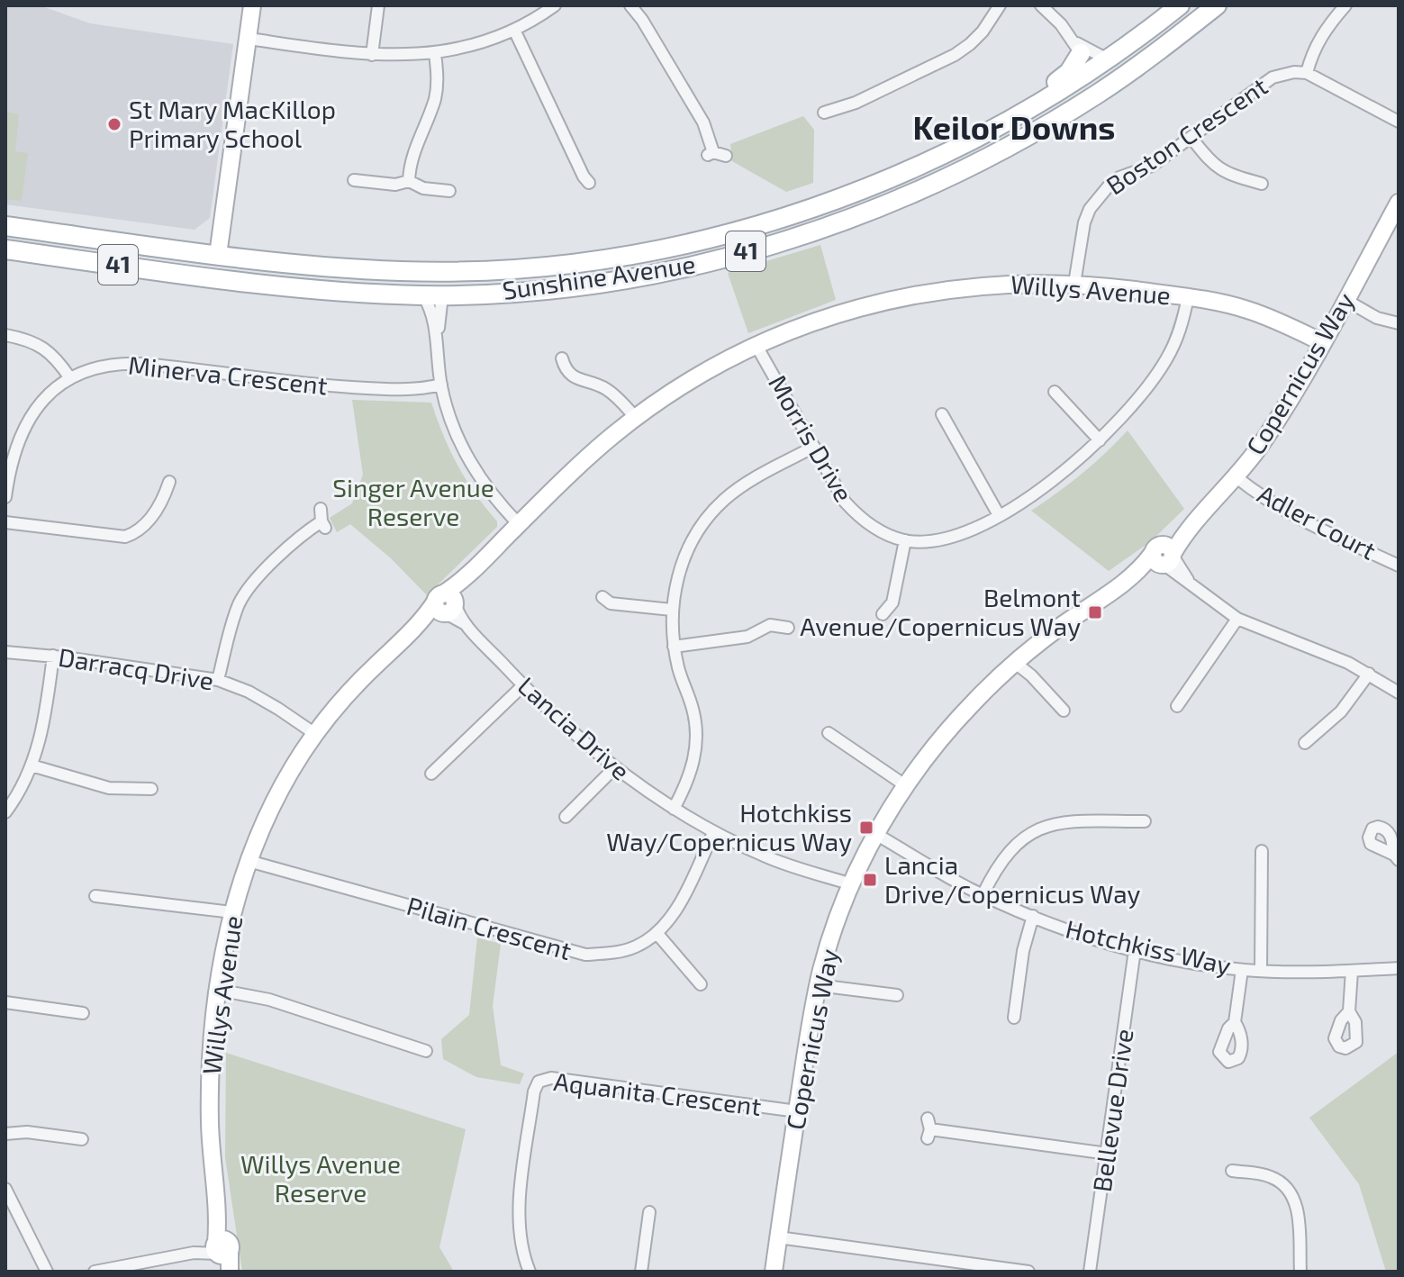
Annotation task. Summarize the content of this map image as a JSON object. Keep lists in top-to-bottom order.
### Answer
{
  "streets": {
    "main road": ["41", "Sunshine Avenue"],
    "street": [
      "Boston Crescent",
      "Willys Avenue",
      "Copernicus Way",
      "Minerva Crescent",
      "Morris Drive",
      "Adler Court",
      "Darracq Drive",
      "Lancia Drive",
      "Pilain Crescent",
      "Hotchkiss Way",
      "Aquanita Crescent",
      "Bellevue Drive"
    ]
  },
  "crossings": [
    ["Boston Crescent", "Willys Avenue"],
    ["Willys Avenue", "Copernicus Way"],
    ["Willys Avenue", "Morris Drive"],
    ["Willys Avenue", "Darracq Drive"],
    ["Willys Avenue", "Lancia Drive"],
    ["Willys Avenue", "Pilain Crescent"],
    ["Copernicus Way", "Adler Court"],
    ["Copernicus Way", "Lancia Drive"],
    ["Copernicus Way", "Hotchkiss Way"],
    ["Copernicus Way", "Aquanita Crescent"],
    ["Lancia Drive", "Pilain Crescent"],
    ["Hotchkiss Way", "Bellevue Drive"]
  ],
  "districts": ["Keilor Downs"],
  "parks": ["Singer Avenue Reserve", "Willys Avenue Reserve"],
  "places": {
    "other": ["St Mary MacKillop Primary School"],
    "transit": ["Belmont Avenue/Copernicus Way", "Hotchkiss Way/Copernicus Way", "Lancia Drive/Copernicus Way"]
  }
}
